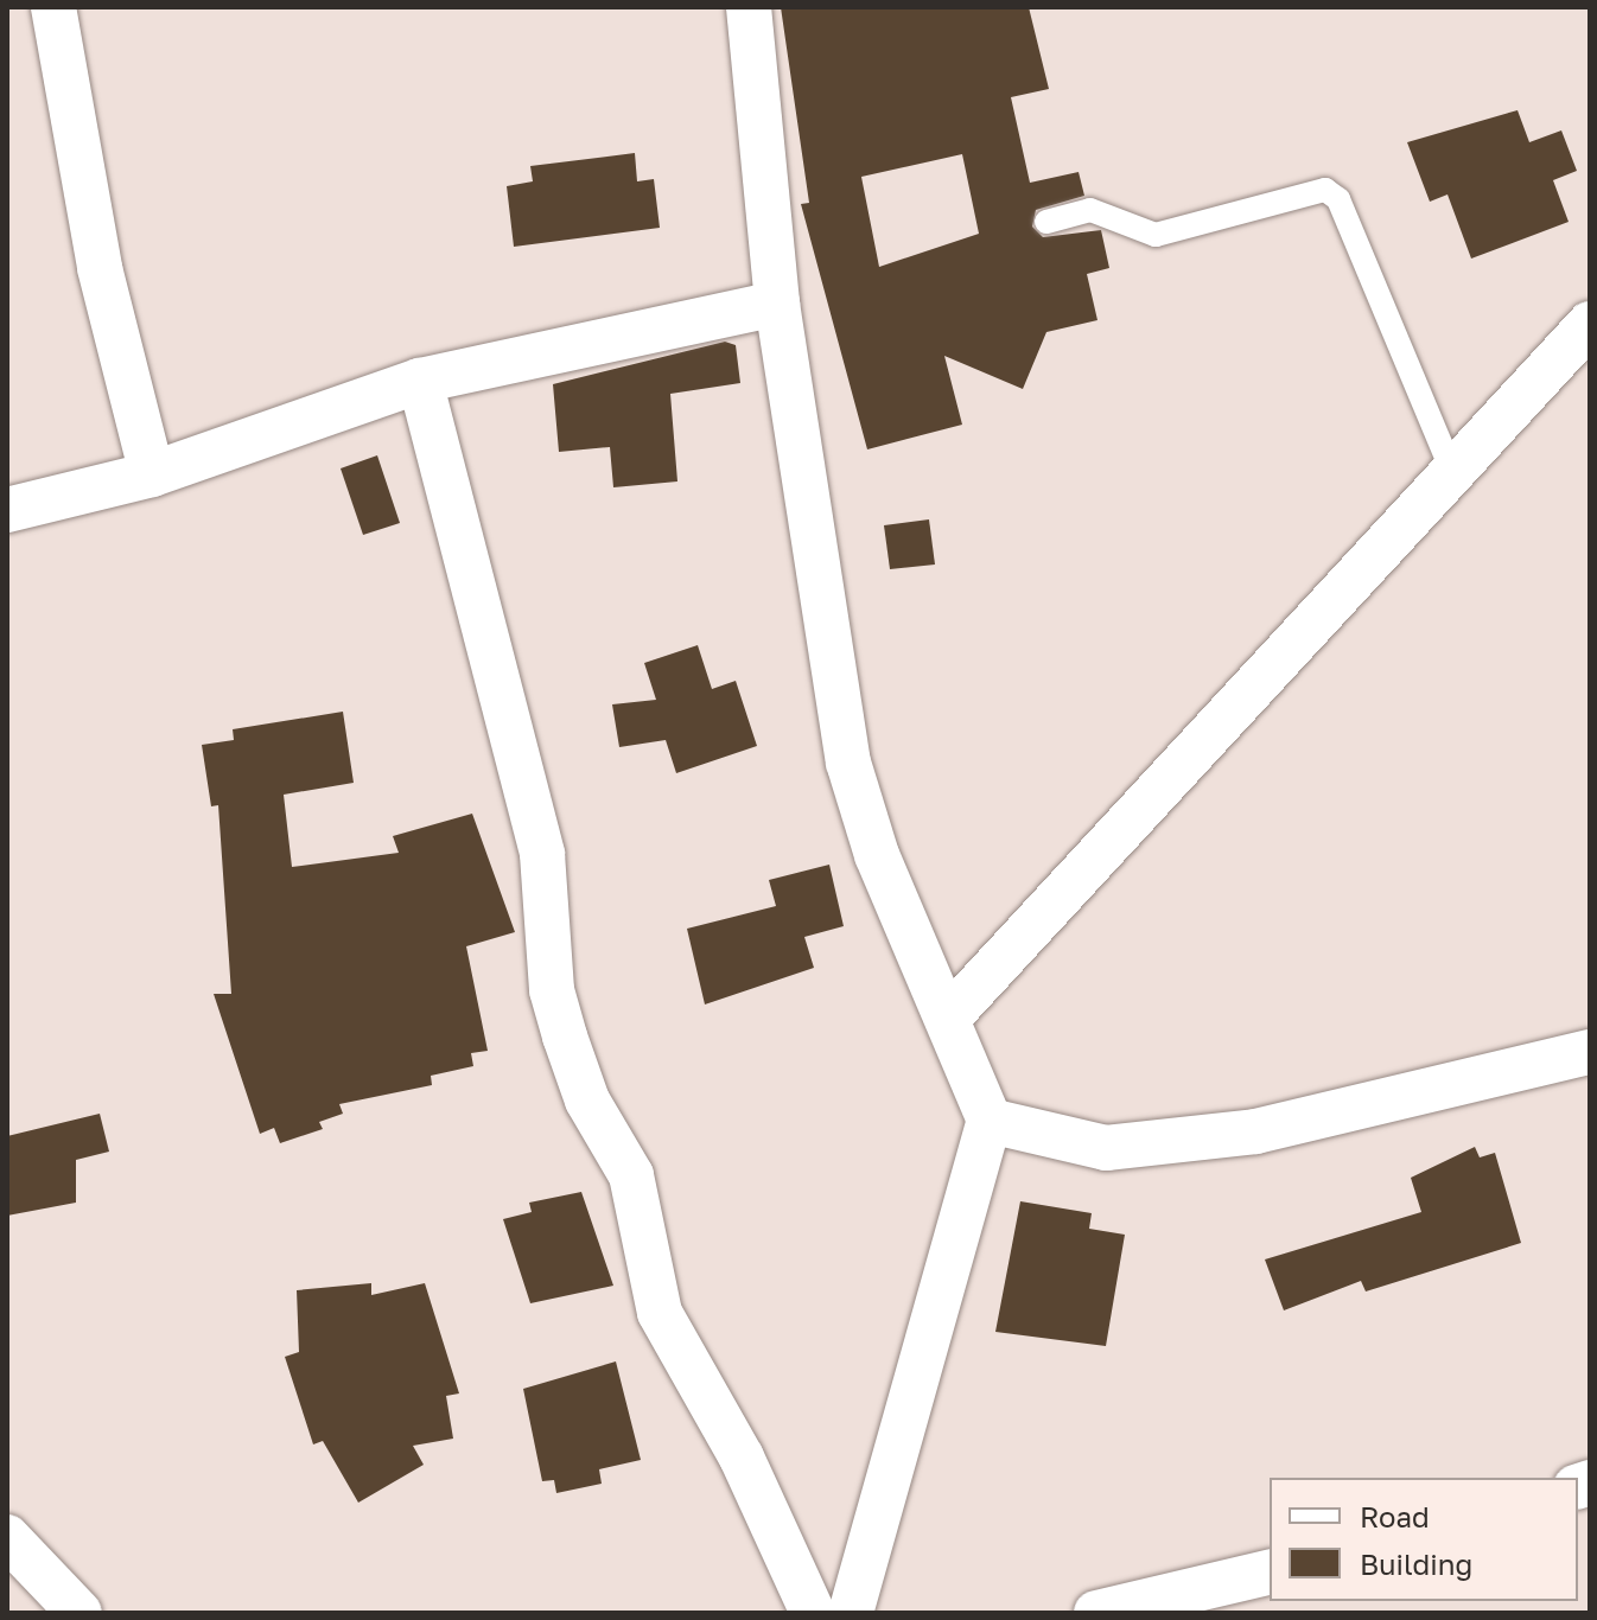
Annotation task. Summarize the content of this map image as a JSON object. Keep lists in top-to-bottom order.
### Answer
{
  "legend": ["Road", "Building"]
}
